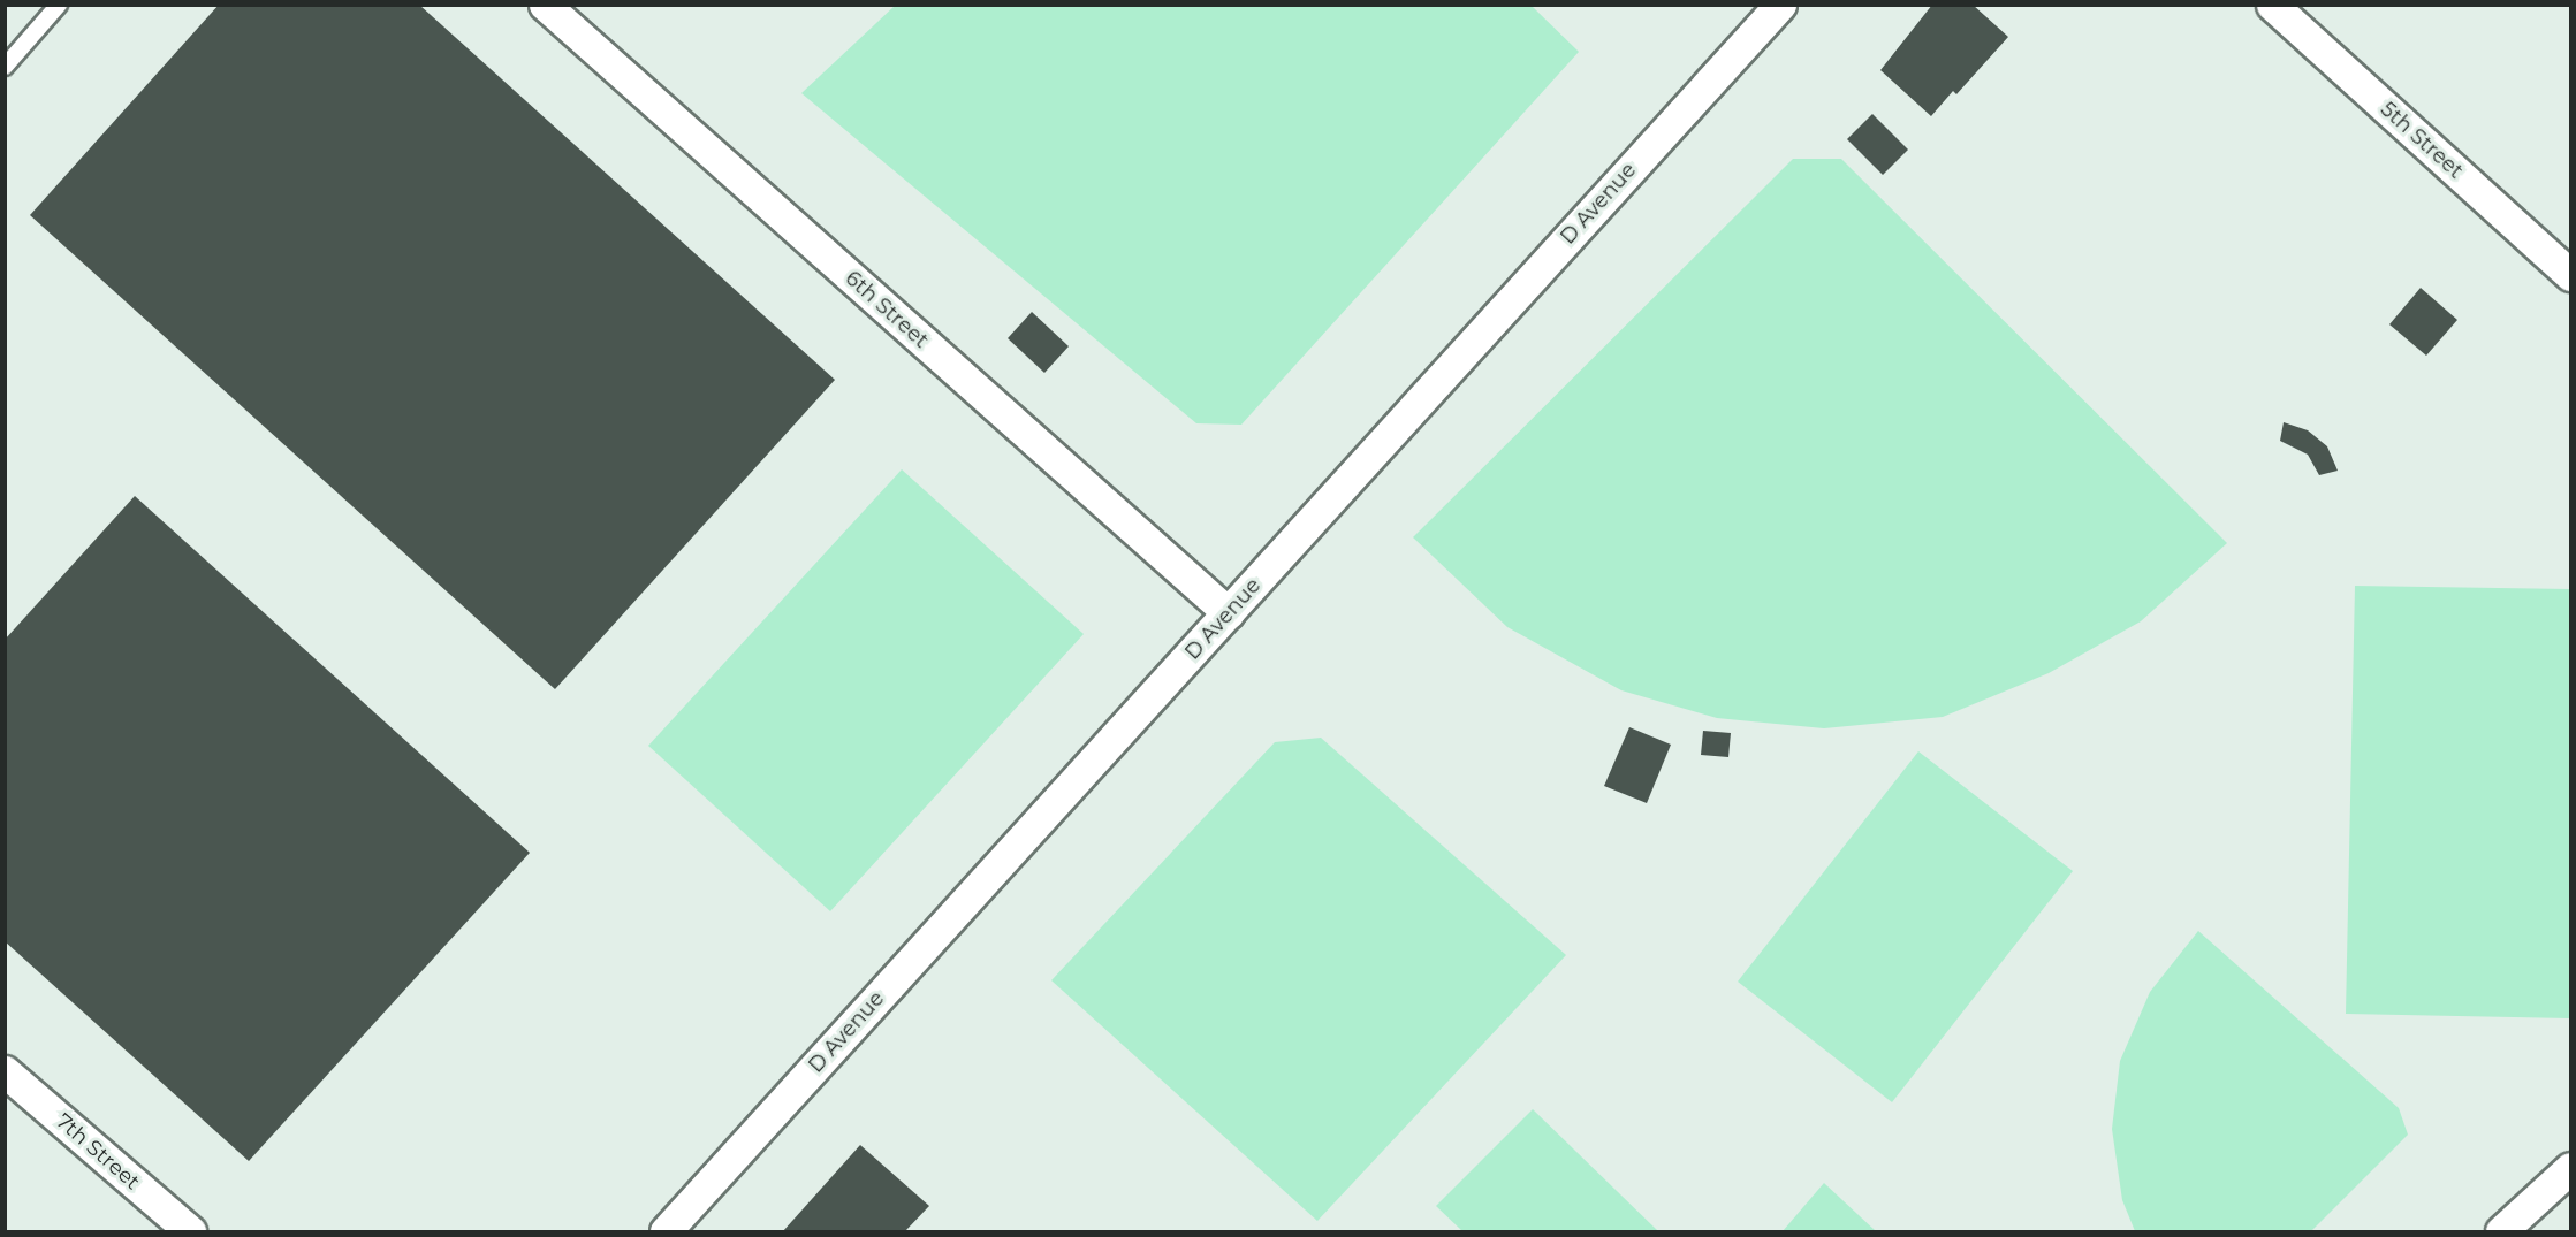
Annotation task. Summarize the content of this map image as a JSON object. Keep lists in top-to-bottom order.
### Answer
{
  "streets": {
    "street": [
      "5th Street",
      "D Avenue",
      "6th Street",
      "7th Street"
    ]
  },
  "crossings": [
    ["D Avenue", "6th Street"]
  ]
}
